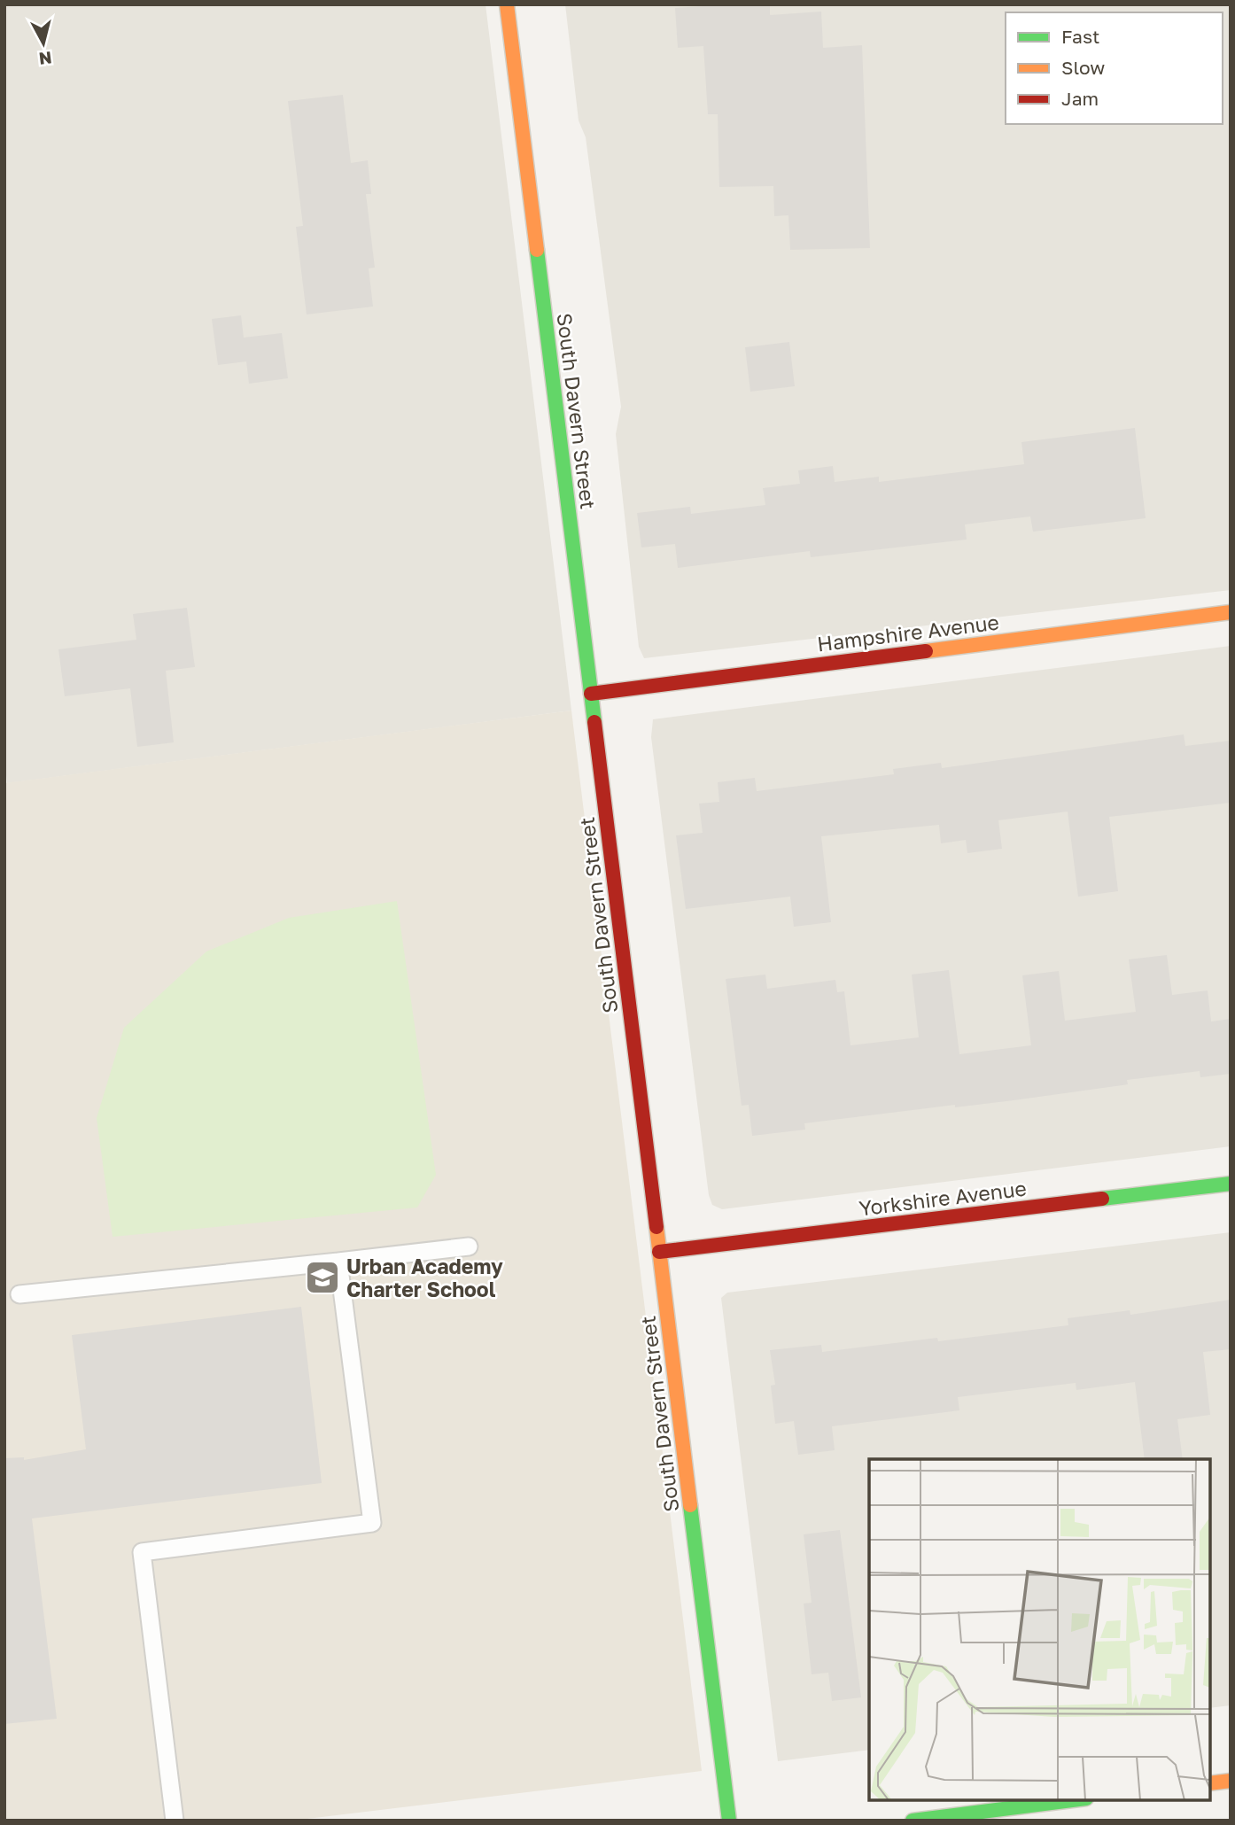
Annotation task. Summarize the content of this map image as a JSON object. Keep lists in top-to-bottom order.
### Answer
{
  "streets": {
    "street": ["South Davern Street", "Hampshire Avenue", "Yorkshire Avenue"]
  },
  "crossings": [
    ["South Davern Street", "Hampshire Avenue"],
    ["South Davern Street", "Yorkshire Avenue"]
  ],
  "places": {
    "school or university": ["Urban Academy Charter School"]
  },
  "legend": ["Fast", "Slow", "Jam"],
  "north": "bottom"
}
